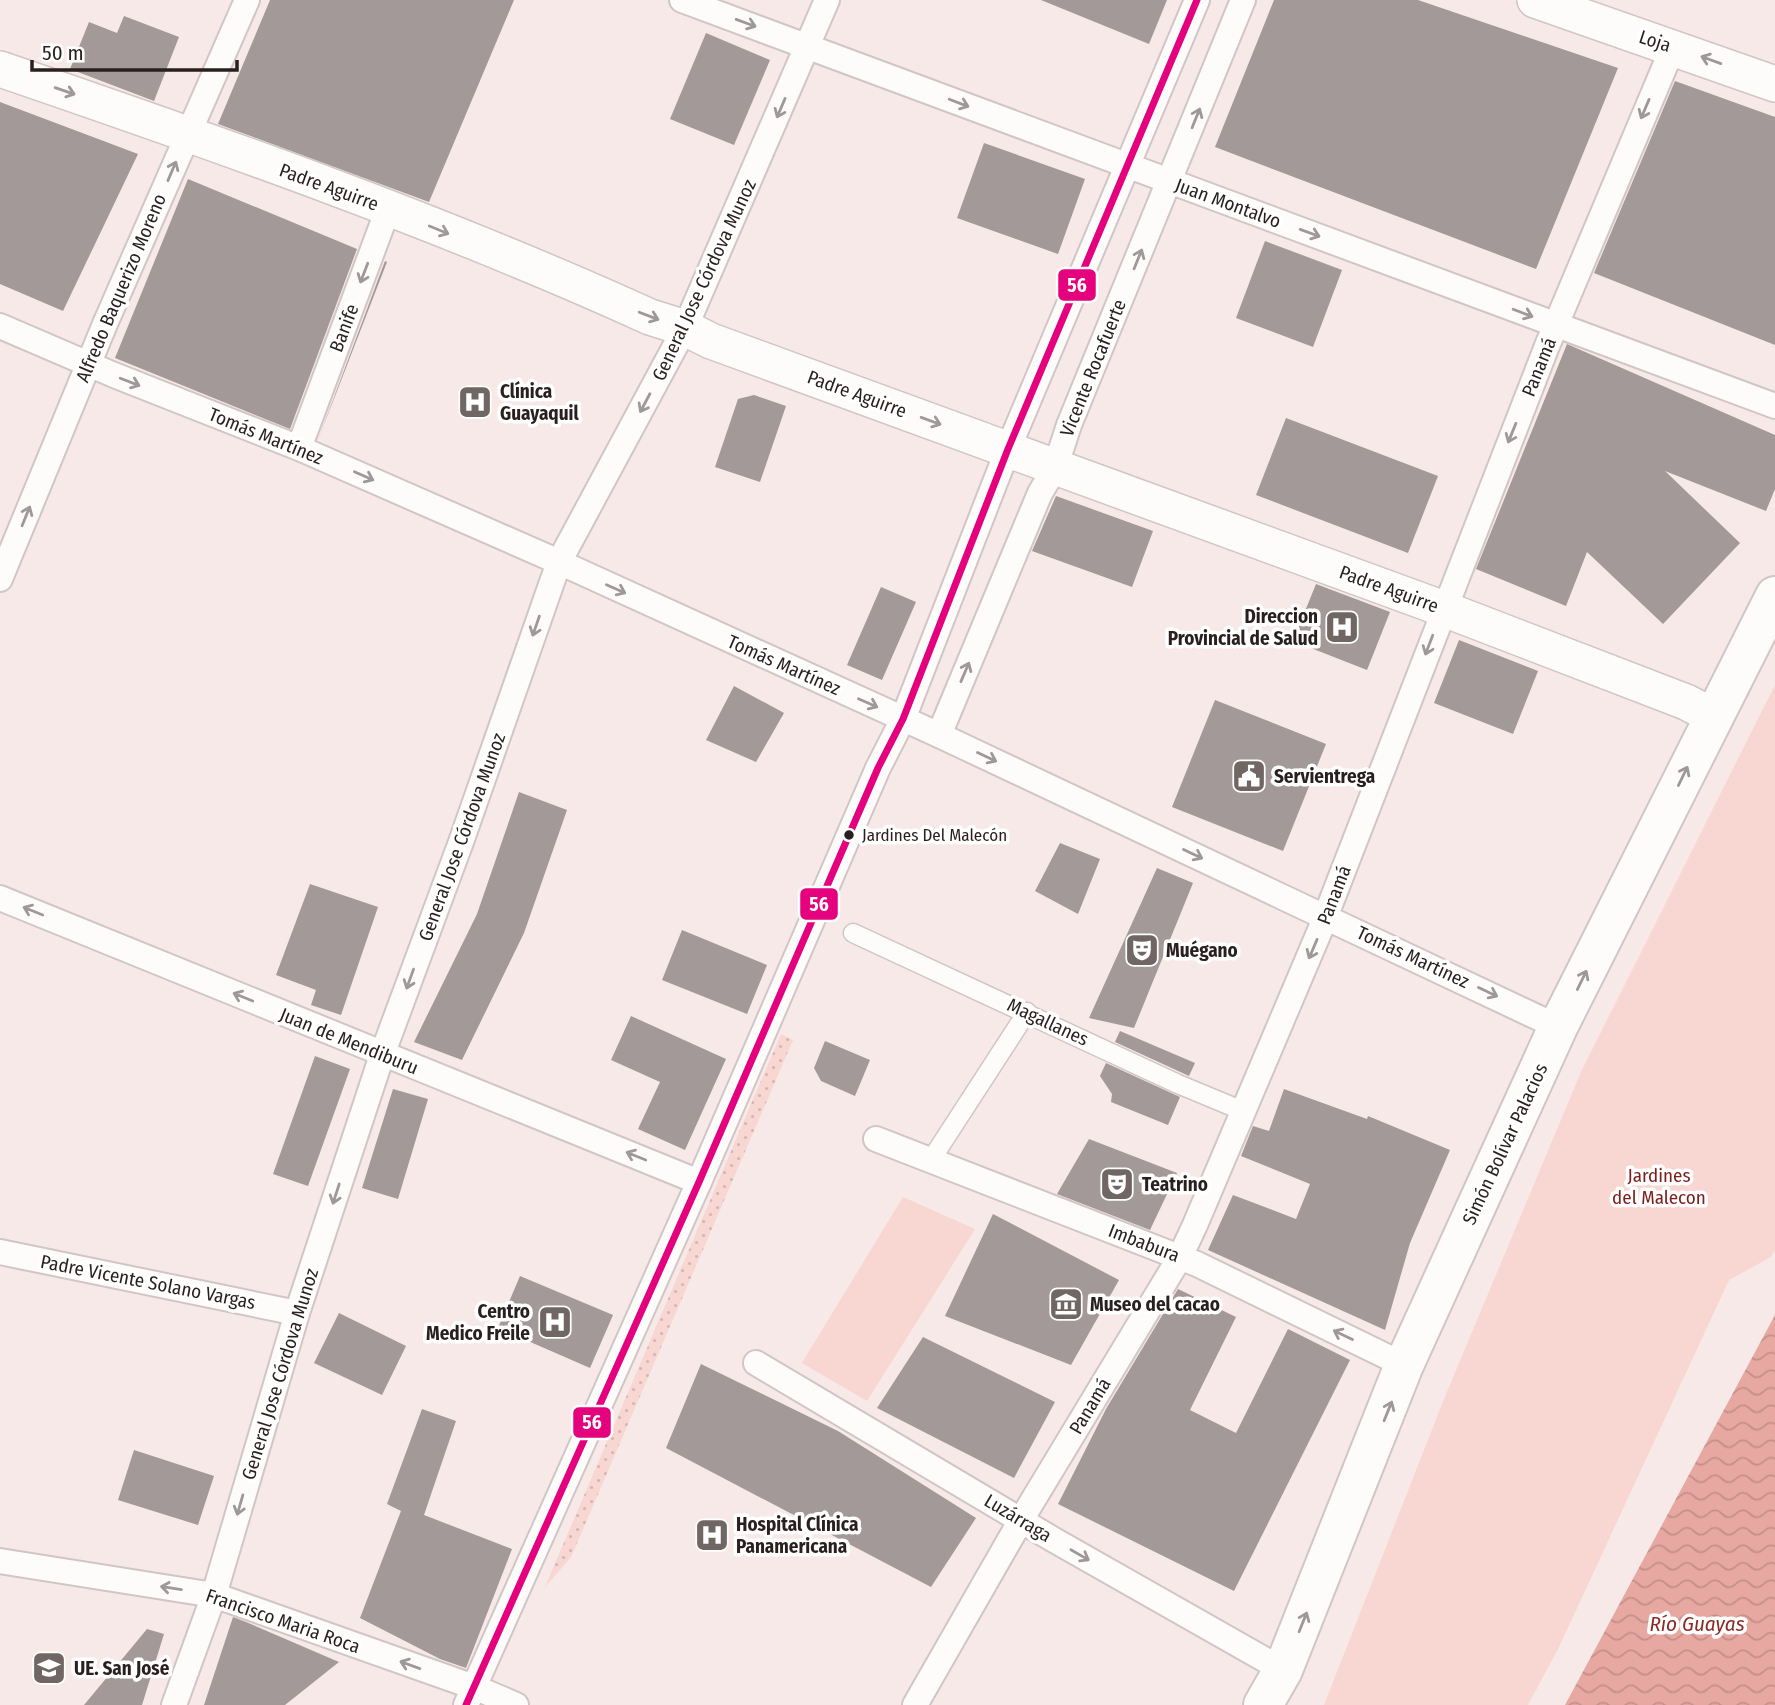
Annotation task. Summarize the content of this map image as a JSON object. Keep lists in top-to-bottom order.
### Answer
{
  "streets": {
    "main road": ["Loja", "Padre Aguirre", "Simón Bolívar Palacios"],
    "street": [
      "Juan Montalvo",
      "General Jose Córdova Munoz",
      "Alfredo Baquerizo Moreno",
      "Banife",
      "Panamá",
      "Vicente Rocafuerte",
      "Tomás Martínez",
      "Magallanes",
      "Juan de Mendiburu",
      "Imbabura",
      "Padre Vicente Solano Vargas",
      "Luzárraga",
      "Francisco Maria Roca"
    ]
  },
  "crossings": [
    ["Loja", "Panamá"],
    ["Padre Aguirre", "General Jose Córdova Munoz"],
    ["Padre Aguirre", "Alfredo Baquerizo Moreno"],
    ["Padre Aguirre", "Banife"],
    ["Padre Aguirre", "Panamá"],
    ["Padre Aguirre", "Vicente Rocafuerte"],
    ["Padre Aguirre", "Simón Bolívar Palacios"],
    ["Juan Montalvo", "General Jose Córdova Munoz"],
    ["Juan Montalvo", "Panamá"],
    ["Juan Montalvo", "Vicente Rocafuerte"],
    ["General Jose Córdova Munoz", "Tomás Martínez"],
    ["General Jose Córdova Munoz", "Juan de Mendiburu"],
    ["General Jose Córdova Munoz", "Padre Vicente Solano Vargas"],
    ["General Jose Córdova Munoz", "Francisco Maria Roca"],
    ["Alfredo Baquerizo Moreno", "Tomás Martínez"],
    ["Banife", "Tomás Martínez"],
    ["Panamá", "Tomás Martínez"],
    ["Panamá", "Magallanes"],
    ["Panamá", "Imbabura"],
    ["Panamá", "Luzárraga"],
    ["Vicente Rocafuerte", "Tomás Martínez"],
    ["Tomás Martínez", "Simón Bolívar Palacios"],
    ["Simón Bolívar Palacios", "Imbabura"],
    ["Simón Bolívar Palacios", "Luzárraga"]
  ],
  "one_way": [
    "Loja",
    "Padre Aguirre",
    "Juan Montalvo",
    "General Jose Córdova Munoz",
    "Alfredo Baquerizo Moreno",
    "Banife",
    "Panamá",
    "Tomás Martínez",
    "Juan de Mendiburu",
    "Simón Bolívar Palacios",
    "Imbabura",
    "Luzárraga",
    "Francisco Maria Roca"
  ],
  "water": ["Río Guayas"],
  "parks": ["Jardines del Malecon"],
  "places": {
    "hospital": [
      "Clínica Guayaquil",
      "Direccion Provincial de Salud",
      "Centro Medico Freile",
      "Hospital Clínica Panamericana"
    ],
    "public building": ["Servientrega"],
    "other": ["Jardines Del Malecón"],
    "theatre": ["Muégano", "Teatrino"],
    "museum": ["Museo del cacao"],
    "school or university": ["UE. San José"]
  },
  "lines": ["transit line 56"],
  "scale_bar": "50 m"
}
